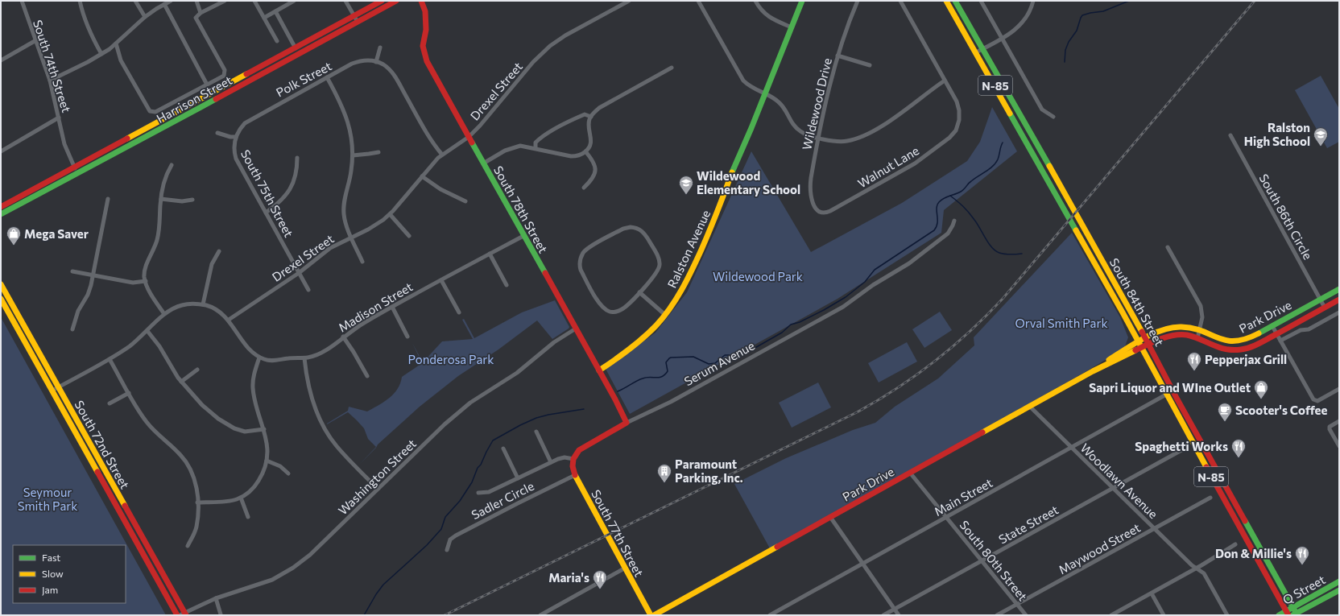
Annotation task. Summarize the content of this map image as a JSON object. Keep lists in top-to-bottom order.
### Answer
{
  "streets": {
    "main road": [
      "N-85",
      "Harrison Street",
      "South 78th Street",
      "Ralston Avenue",
      "South 84th Street",
      "Park Drive",
      "Serum Avenue",
      "South 72nd Street",
      "South 77th Street",
      "Q Street"
    ],
    "street": [
      "South 74th Street",
      "Polk Street",
      "Drexel Street",
      "Wildewood Drive",
      "Walnut Lane",
      "South 75th Street",
      "South 86th Circle",
      "Madison Street",
      "Washington Street",
      "Woodlawn Avenue",
      "Main Street",
      "Sadler Circle",
      "State Street",
      "Maywood Street",
      "South 80th Street"
    ]
  },
  "crossings": [
    ["South 74th Street", "Harrison Street"],
    ["Polk Street", "South 75th Street"],
    ["Drexel Street", "South 75th Street"],
    ["Drexel Street", "South 78th Street"],
    ["Wildewood Drive", "Walnut Lane"],
    ["South 78th Street", "Ralston Avenue"],
    ["South 78th Street", "Madison Street"],
    ["South 78th Street", "Serum Avenue"],
    ["South 78th Street", "Washington Street"],
    ["South 86th Circle", "Park Drive"],
    ["South 84th Street", "Park Drive"],
    ["South 84th Street", "Main Street"],
    ["South 84th Street", "Q Street"],
    ["Park Drive", "Woodlawn Avenue"],
    ["Park Drive", "South 80th Street"],
    ["Serum Avenue", "South 77th Street"],
    ["South 72nd Street", "Washington Street"],
    ["Woodlawn Avenue", "Main Street"],
    ["Woodlawn Avenue", "State Street"],
    ["Woodlawn Avenue", "Maywood Street"],
    ["Main Street", "South 80th Street"],
    ["Sadler Circle", "South 77th Street"],
    ["State Street", "South 80th Street"],
    ["Maywood Street", "South 80th Street"]
  ],
  "parks": [
    "Wildewood Park",
    "Orval Smith Park",
    "Ponderosa Park",
    "Seymour Smith Park"
  ],
  "places": {
    "school or university": ["Ralston High School", "Wildewood Elementary School"],
    "shop": ["Mega Saver", "Sapri Liquor and WIne Outlet"],
    "restaurant": [
      "Pepperjax Grill",
      "Spaghetti Works",
      "Don & Millie's",
      "Maria's"
    ],
    "cafe": ["Scooter's Coffee"],
    "building": ["Paramount Parking, Inc."]
  },
  "legend": ["Fast", "Slow", "Jam"]
}
